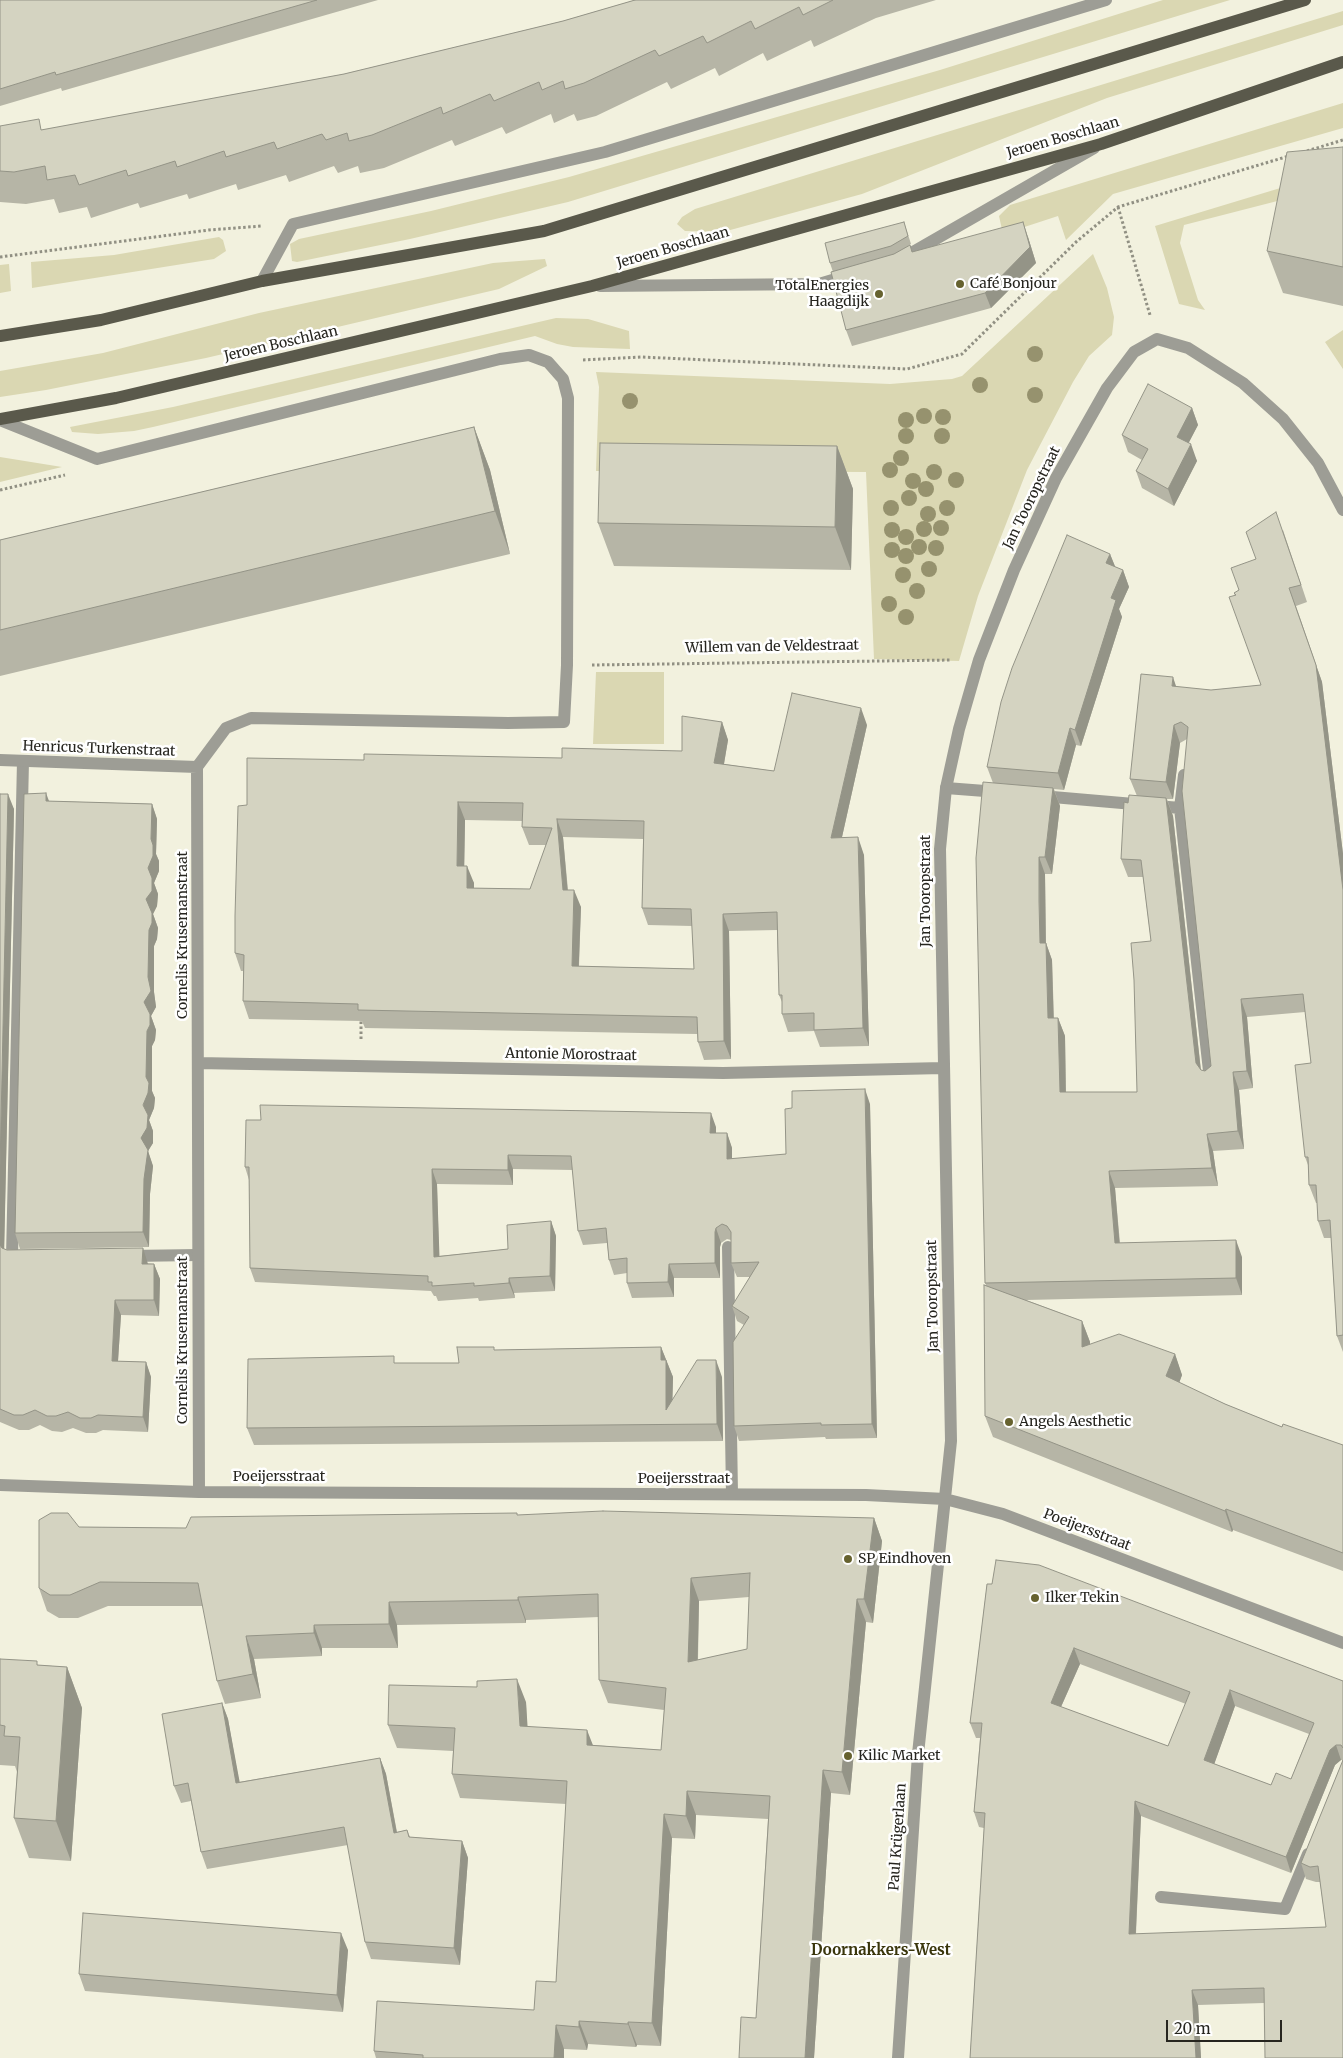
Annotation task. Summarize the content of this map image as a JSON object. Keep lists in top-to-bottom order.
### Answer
{
  "streets": {
    "main road": ["Jeroen Boschlaan"],
    "street": [
      "Jan Tooropstraat",
      "Henricus Turkenstraat",
      "Cornelis Krusemanstraat",
      "Antonie Morostraat",
      "Poeijersstraat",
      "Paul Krügerlaan"
    ],
    "path": ["Willem van de Veldestraat"]
  },
  "crossings": [
    ["Jan Tooropstraat", "Willem van de Veldestraat"],
    ["Jan Tooropstraat", "Antonie Morostraat"],
    ["Jan Tooropstraat", "Poeijersstraat"],
    ["Jan Tooropstraat", "Paul Krügerlaan"],
    ["Henricus Turkenstraat", "Cornelis Krusemanstraat"],
    ["Cornelis Krusemanstraat", "Antonie Morostraat"],
    ["Cornelis Krusemanstraat", "Poeijersstraat"],
    ["Poeijersstraat", "Paul Krügerlaan"]
  ],
  "districts": ["Doornakkers-West"],
  "places": [
    "Café Bonjour",
    "TotalEnergies Haagdijk",
    "Angels Aesthetic",
    "SP Eindhoven",
    "Ilker Tekin",
    "Kilic Market"
  ],
  "scale_bar": "20 m"
}
